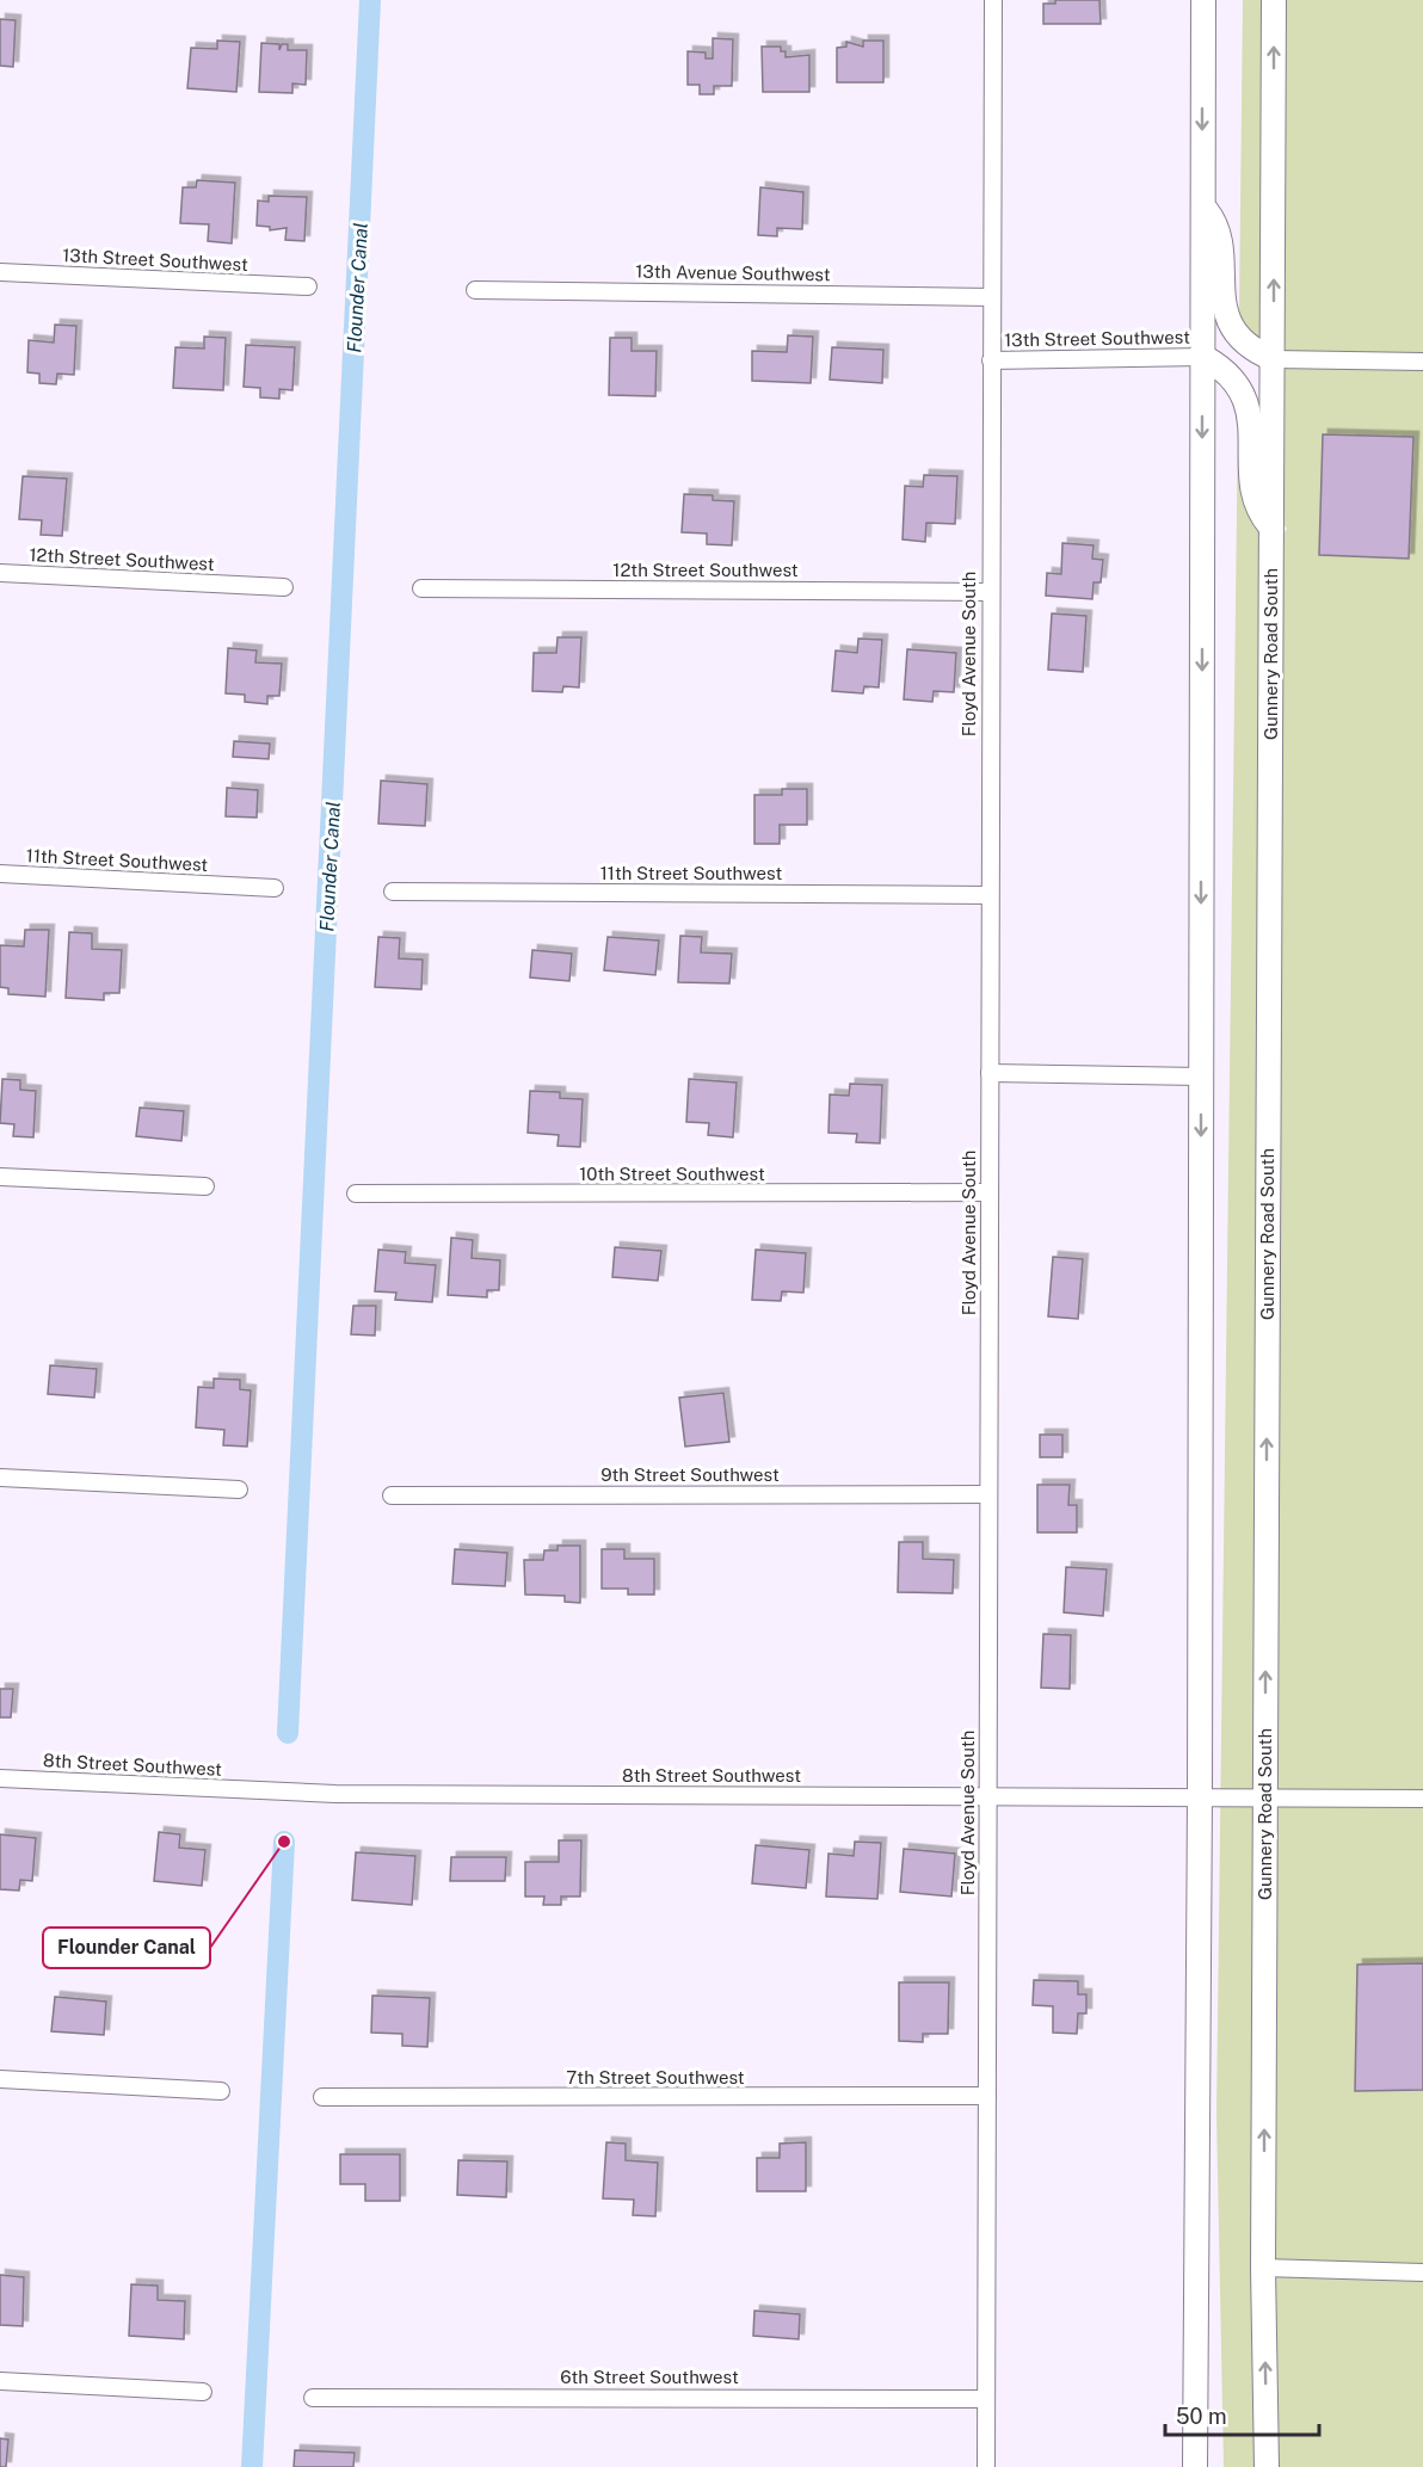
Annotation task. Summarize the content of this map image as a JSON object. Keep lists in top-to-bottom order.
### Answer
{
  "streets": {
    "main road": ["Gunnery Road South"],
    "street": [
      "13th Street Southwest",
      "13th Avenue Southwest",
      "12th Street Southwest",
      "Floyd Avenue South",
      "11th Street Southwest",
      "10th Street Southwest",
      "9th Street Southwest",
      "8th Street Southwest",
      "7th Street Southwest",
      "6th Street Southwest"
    ]
  },
  "crossings": [
    ["13th Street Southwest", "Floyd Avenue South"],
    ["13th Avenue Southwest", "Floyd Avenue South"],
    ["12th Street Southwest", "Floyd Avenue South"],
    ["Floyd Avenue South", "11th Street Southwest"],
    ["Floyd Avenue South", "10th Street Southwest"],
    ["Floyd Avenue South", "9th Street Southwest"],
    ["Floyd Avenue South", "8th Street Southwest"],
    ["Floyd Avenue South", "7th Street Southwest"],
    ["Floyd Avenue South", "6th Street Southwest"],
    ["Gunnery Road South", "8th Street Southwest"]
  ],
  "water": ["Flounder Canal"],
  "places": ["Flounder Canal"],
  "scale_bar": "50 m"
}
